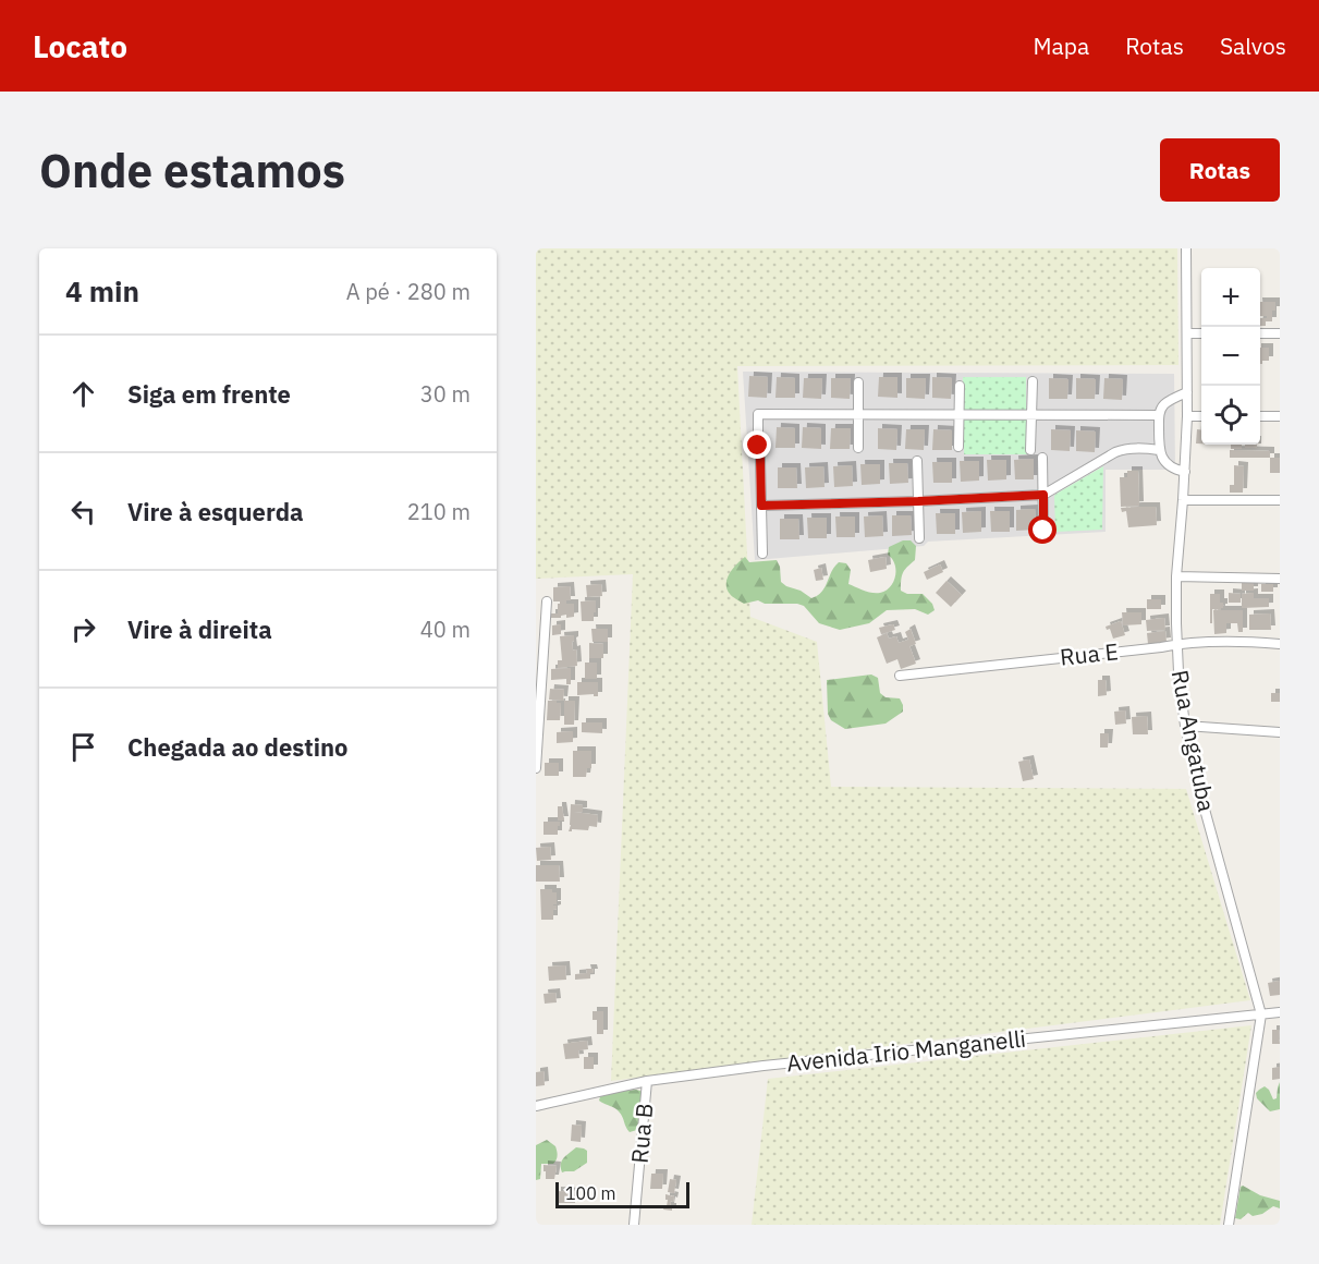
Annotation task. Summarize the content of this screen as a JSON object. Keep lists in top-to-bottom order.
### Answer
{
  "streets": {
    "street": [
      "Rua E",
      "Rua Angatuba",
      "Avenida Irio Manganelli",
      "Rua B"
    ]
  },
  "crossings": [
    ["Rua E", "Rua Angatuba"],
    ["Rua Angatuba", "Avenida Irio Manganelli"],
    ["Avenida Irio Manganelli", "Rua B"]
  ],
  "scale_bar": "100 m",
  "page": {
    "header": "Locato",
    "nav": ["Mapa", "Rotas", "Salvos"],
    "buttons": "Rotas",
    "title": "Onde estamos",
    "heading": ["4 min", "A pé · 280 m"],
    "map_buttons": ["+", "−"],
    "list": [
      ["Siga em frente", "30 m"],
      ["Vire à esquerda", "210 m"],
      ["Vire à direita", "40 m"],
      "Chegada ao destino"
    ],
    "scale": "100 m"
  }
}
